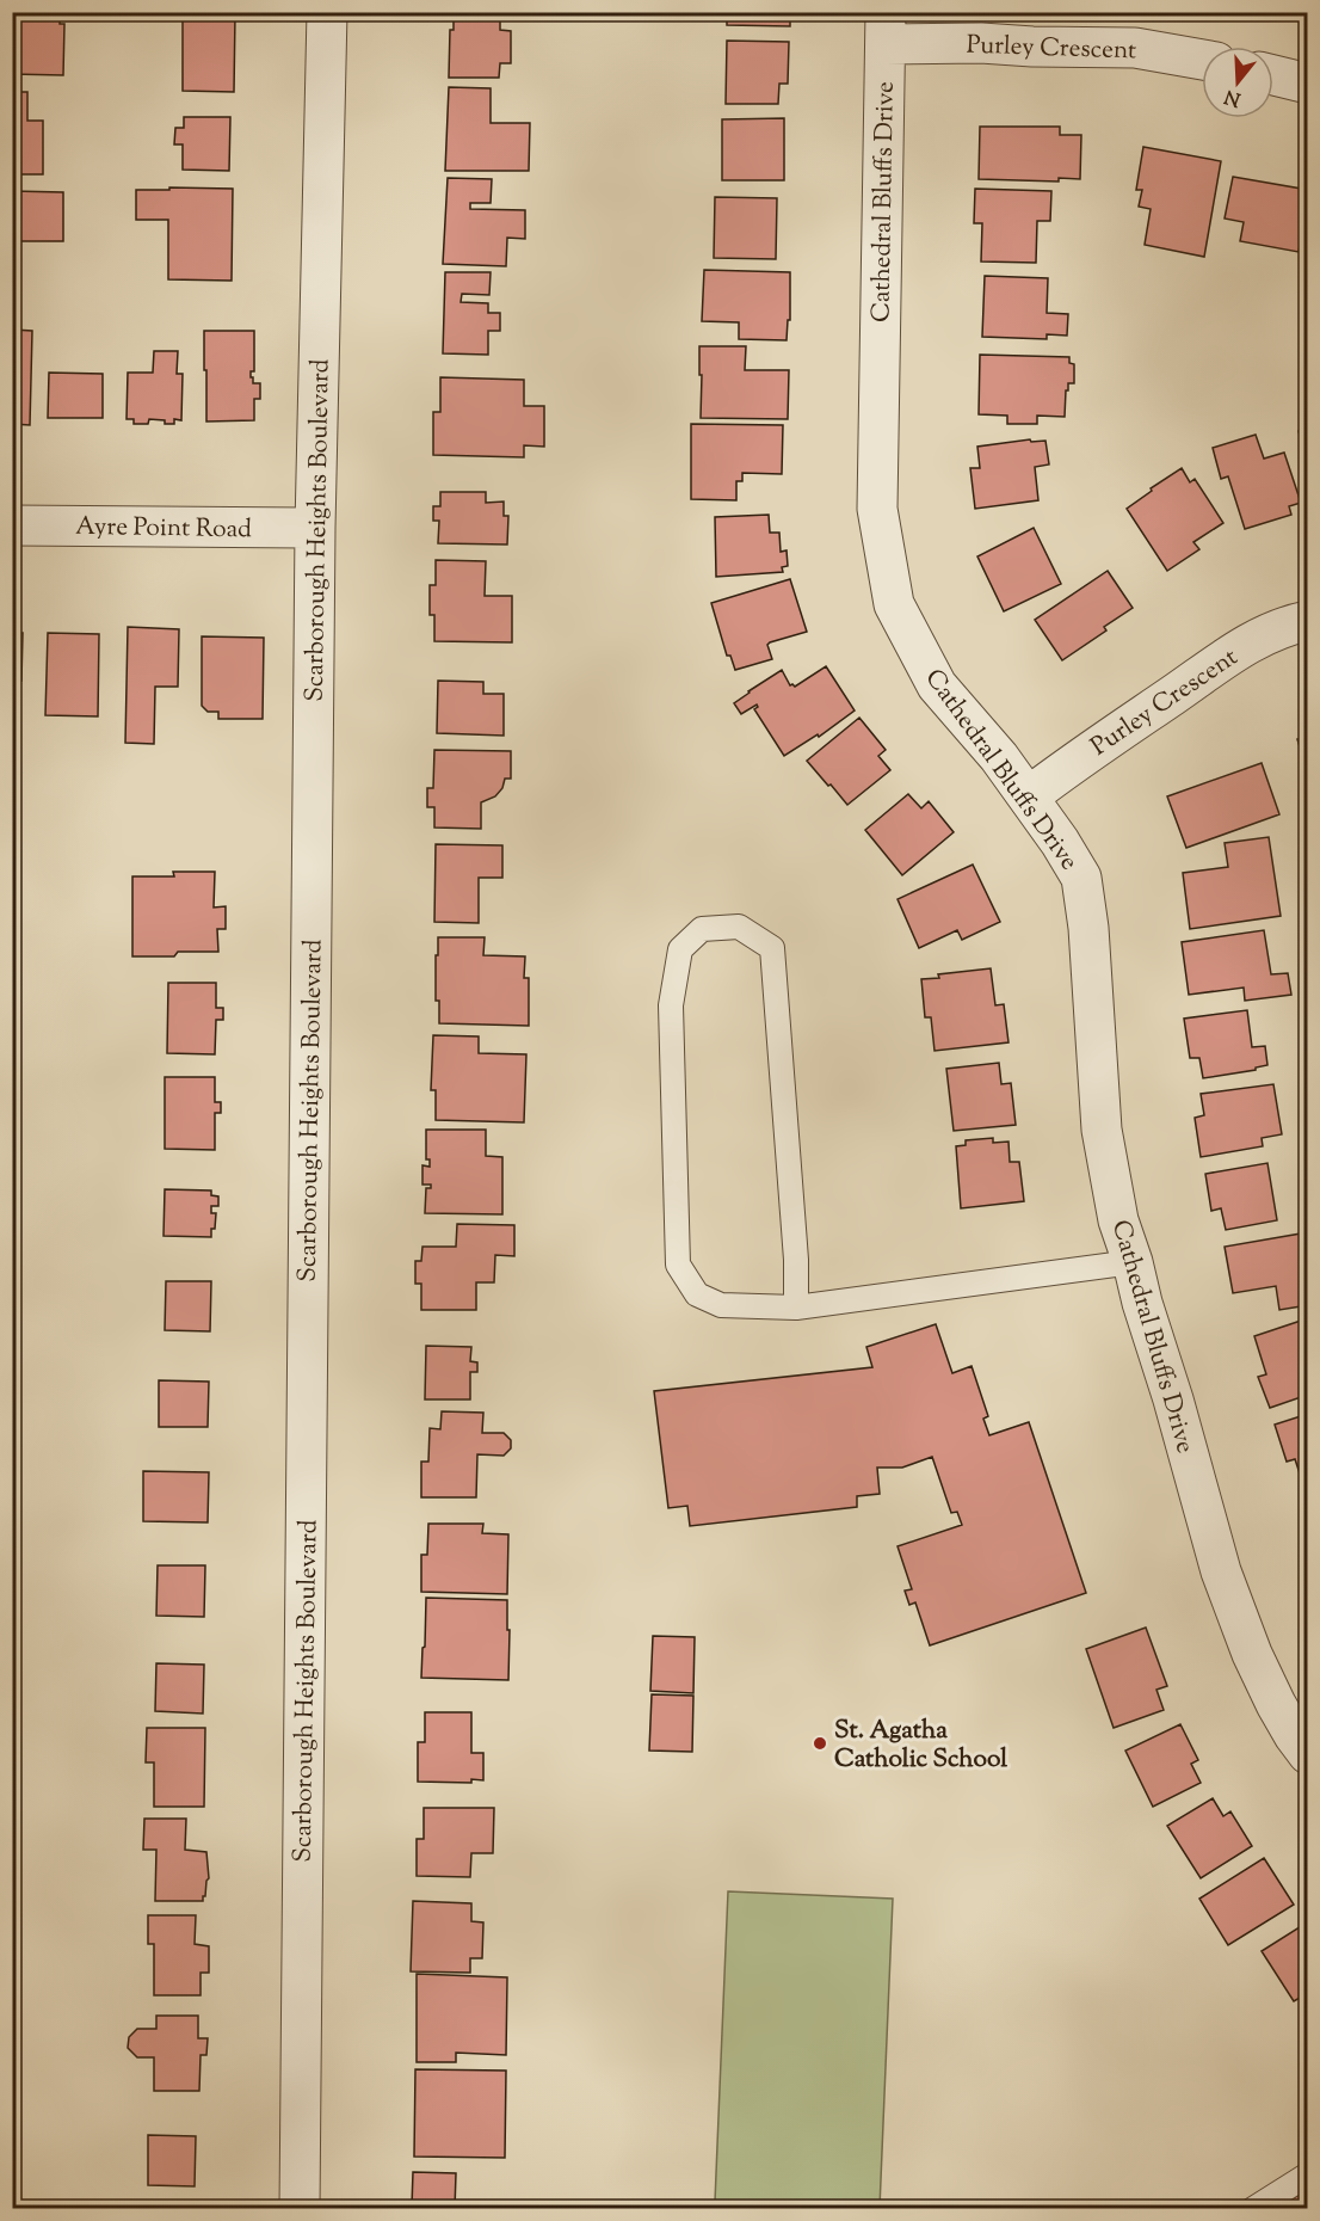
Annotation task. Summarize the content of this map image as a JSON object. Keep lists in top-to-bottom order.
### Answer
{
  "streets": {
    "street": [
      "Purley Crescent",
      "Cathedral Bluffs Drive",
      "Ayre Point Road",
      "Scarborough Heights Boulevard"
    ]
  },
  "crossings": [
    ["Purley Crescent", "Cathedral Bluffs Drive"],
    ["Ayre Point Road", "Scarborough Heights Boulevard"]
  ],
  "places": ["St. Agatha Catholic School"],
  "north": "bottom"
}
